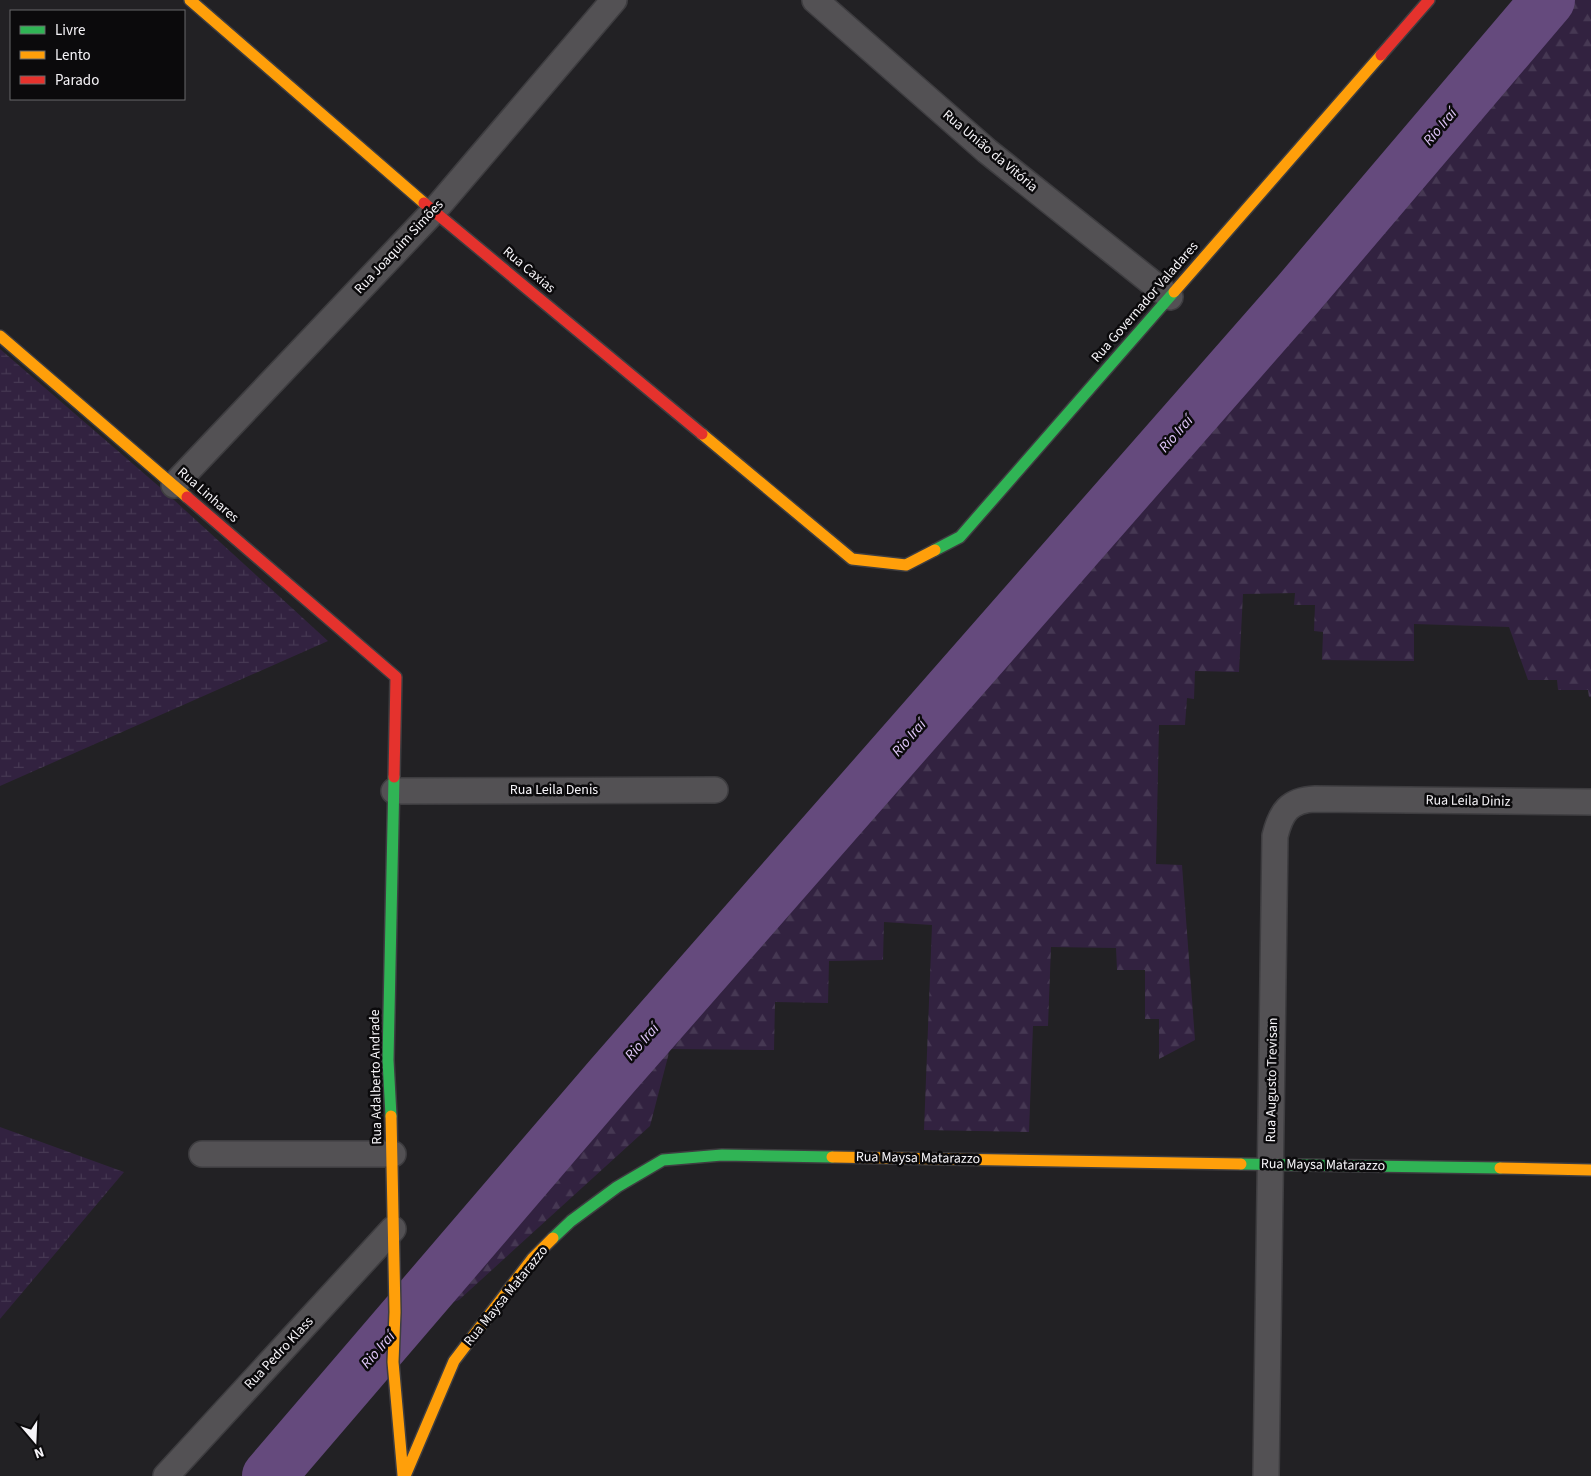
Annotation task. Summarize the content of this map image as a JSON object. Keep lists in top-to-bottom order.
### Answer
{
  "streets": {
    "street": [
      "Rua União da Vitória",
      "Rua Joaquim Simões",
      "Rua Caxias",
      "Rua Governador Valadares",
      "Rua Linhares",
      "Rua Leila Denis",
      "Rua Leila Diniz",
      "Rua Adalberto Andrade",
      "Rua Augusto Trevisan",
      "Rua Maysa Matarazzo",
      "Rua Pedro Klass"
    ]
  },
  "crossings": [
    ["Rua União da Vitória", "Rua Governador Valadares"],
    ["Rua Joaquim Simões", "Rua Caxias"],
    ["Rua Joaquim Simões", "Rua Linhares"],
    ["Rua Caxias", "Rua Governador Valadares"],
    ["Rua Linhares", "Rua Adalberto Andrade"],
    ["Rua Leila Denis", "Rua Adalberto Andrade"],
    ["Rua Leila Diniz", "Rua Augusto Trevisan"],
    ["Rua Adalberto Andrade", "Rua Maysa Matarazzo"],
    ["Rua Adalberto Andrade", "Rua Pedro Klass"],
    ["Rua Augusto Trevisan", "Rua Maysa Matarazzo"]
  ],
  "water": ["Rio Iraí"],
  "legend": ["Livre", "Lento", "Parado"],
  "north": "bottom"
}
